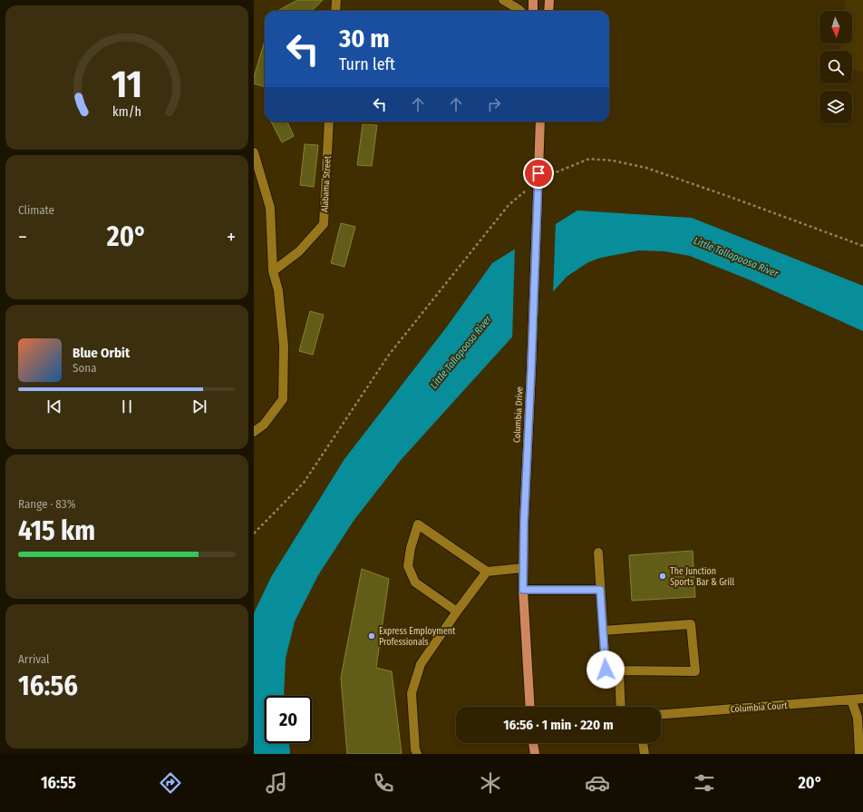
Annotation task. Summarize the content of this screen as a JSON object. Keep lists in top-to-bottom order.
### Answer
{
  "streets": {
    "main road": ["Columbia Drive"],
    "street": ["Alabama Street", "Columbia Court"]
  },
  "water": ["Little Tallapoosa River"],
  "places": ["The Junction Sports Bar & Grill", "Express Employment Professionals"],
  "north": "bottom",
  "page": {
    "turn": ["30 m", "Turn left"],
    "tile": [
      "Climate",
      ["Range · 83%", "415 km"],
      ["Arrival", "16:56"]
    ],
    "heat": ["−", "20°", "+"],
    "song": ["Blue Orbit", "Sona"],
    "limit": "20",
    "trip": "16:56 · 1 min · 220 m",
    "tabs": ["16:55", "20°"],
    "gauge": ["11", "km/h"]
  }
}
